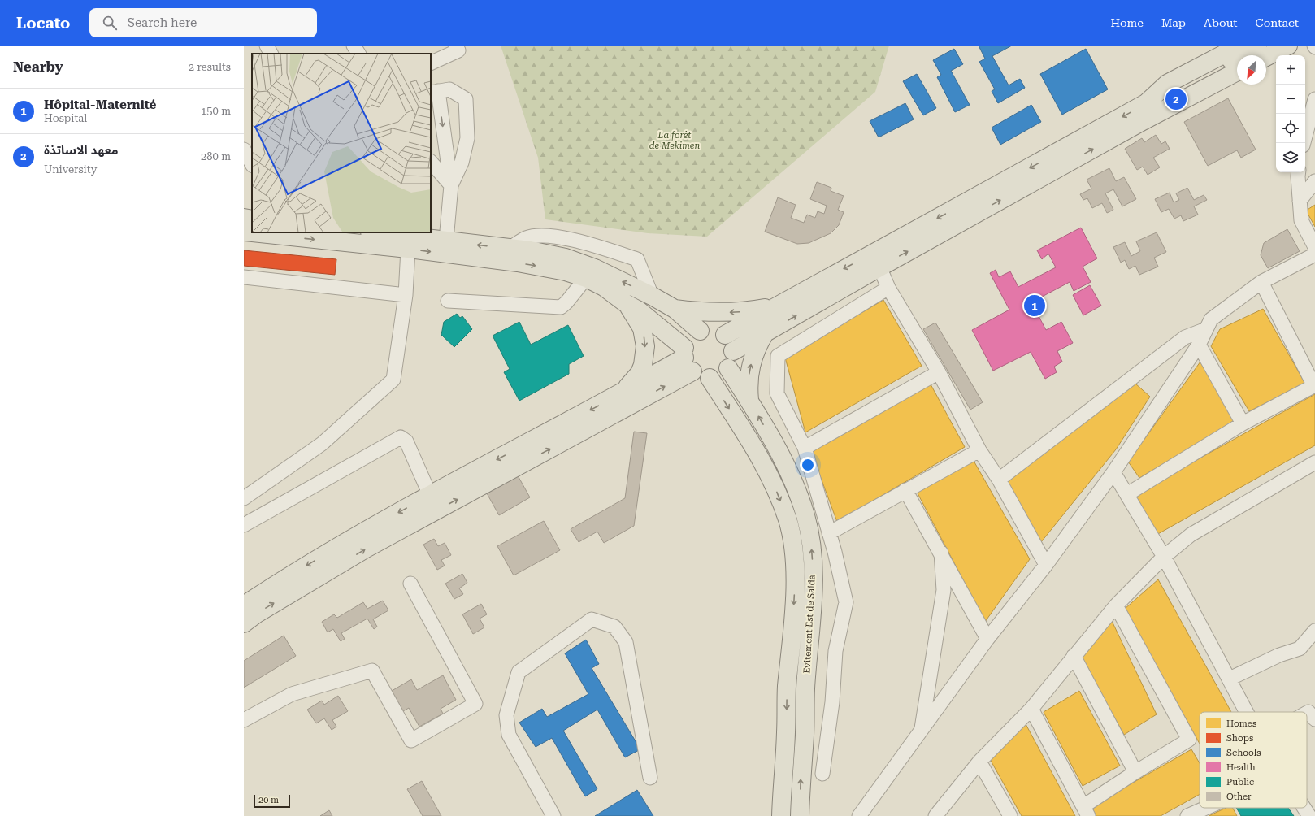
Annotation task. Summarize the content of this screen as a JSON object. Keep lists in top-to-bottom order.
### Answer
{
  "streets": {
    "main road": ["Evitement Est de Saida"]
  },
  "parks": ["La forêt de Mekimen"],
  "legend": [
    "Homes",
    "Shops",
    "Schools",
    "Health",
    "Public",
    "Other"
  ],
  "scale_bar": "20 m",
  "north": "bottom left",
  "page": {
    "header": "Locato",
    "search": "Search here",
    "nav": [
      "Home",
      "Map",
      "About",
      "Contact"
    ],
    "heading": ["Nearby", "2 results"],
    "map_buttons": ["+", "−"],
    "pins": ["2", "1"],
    "list": [
      {
        "mark": "1",
        "name": "Hôpital-Maternité",
        "note": "Hospital",
        "value": "150 m"
      },
      {
        "mark": "2",
        "name": "معهد الاساتذة",
        "note": "University",
        "value": "280 m"
      }
    ],
    "scale": "20 m"
  }
}
